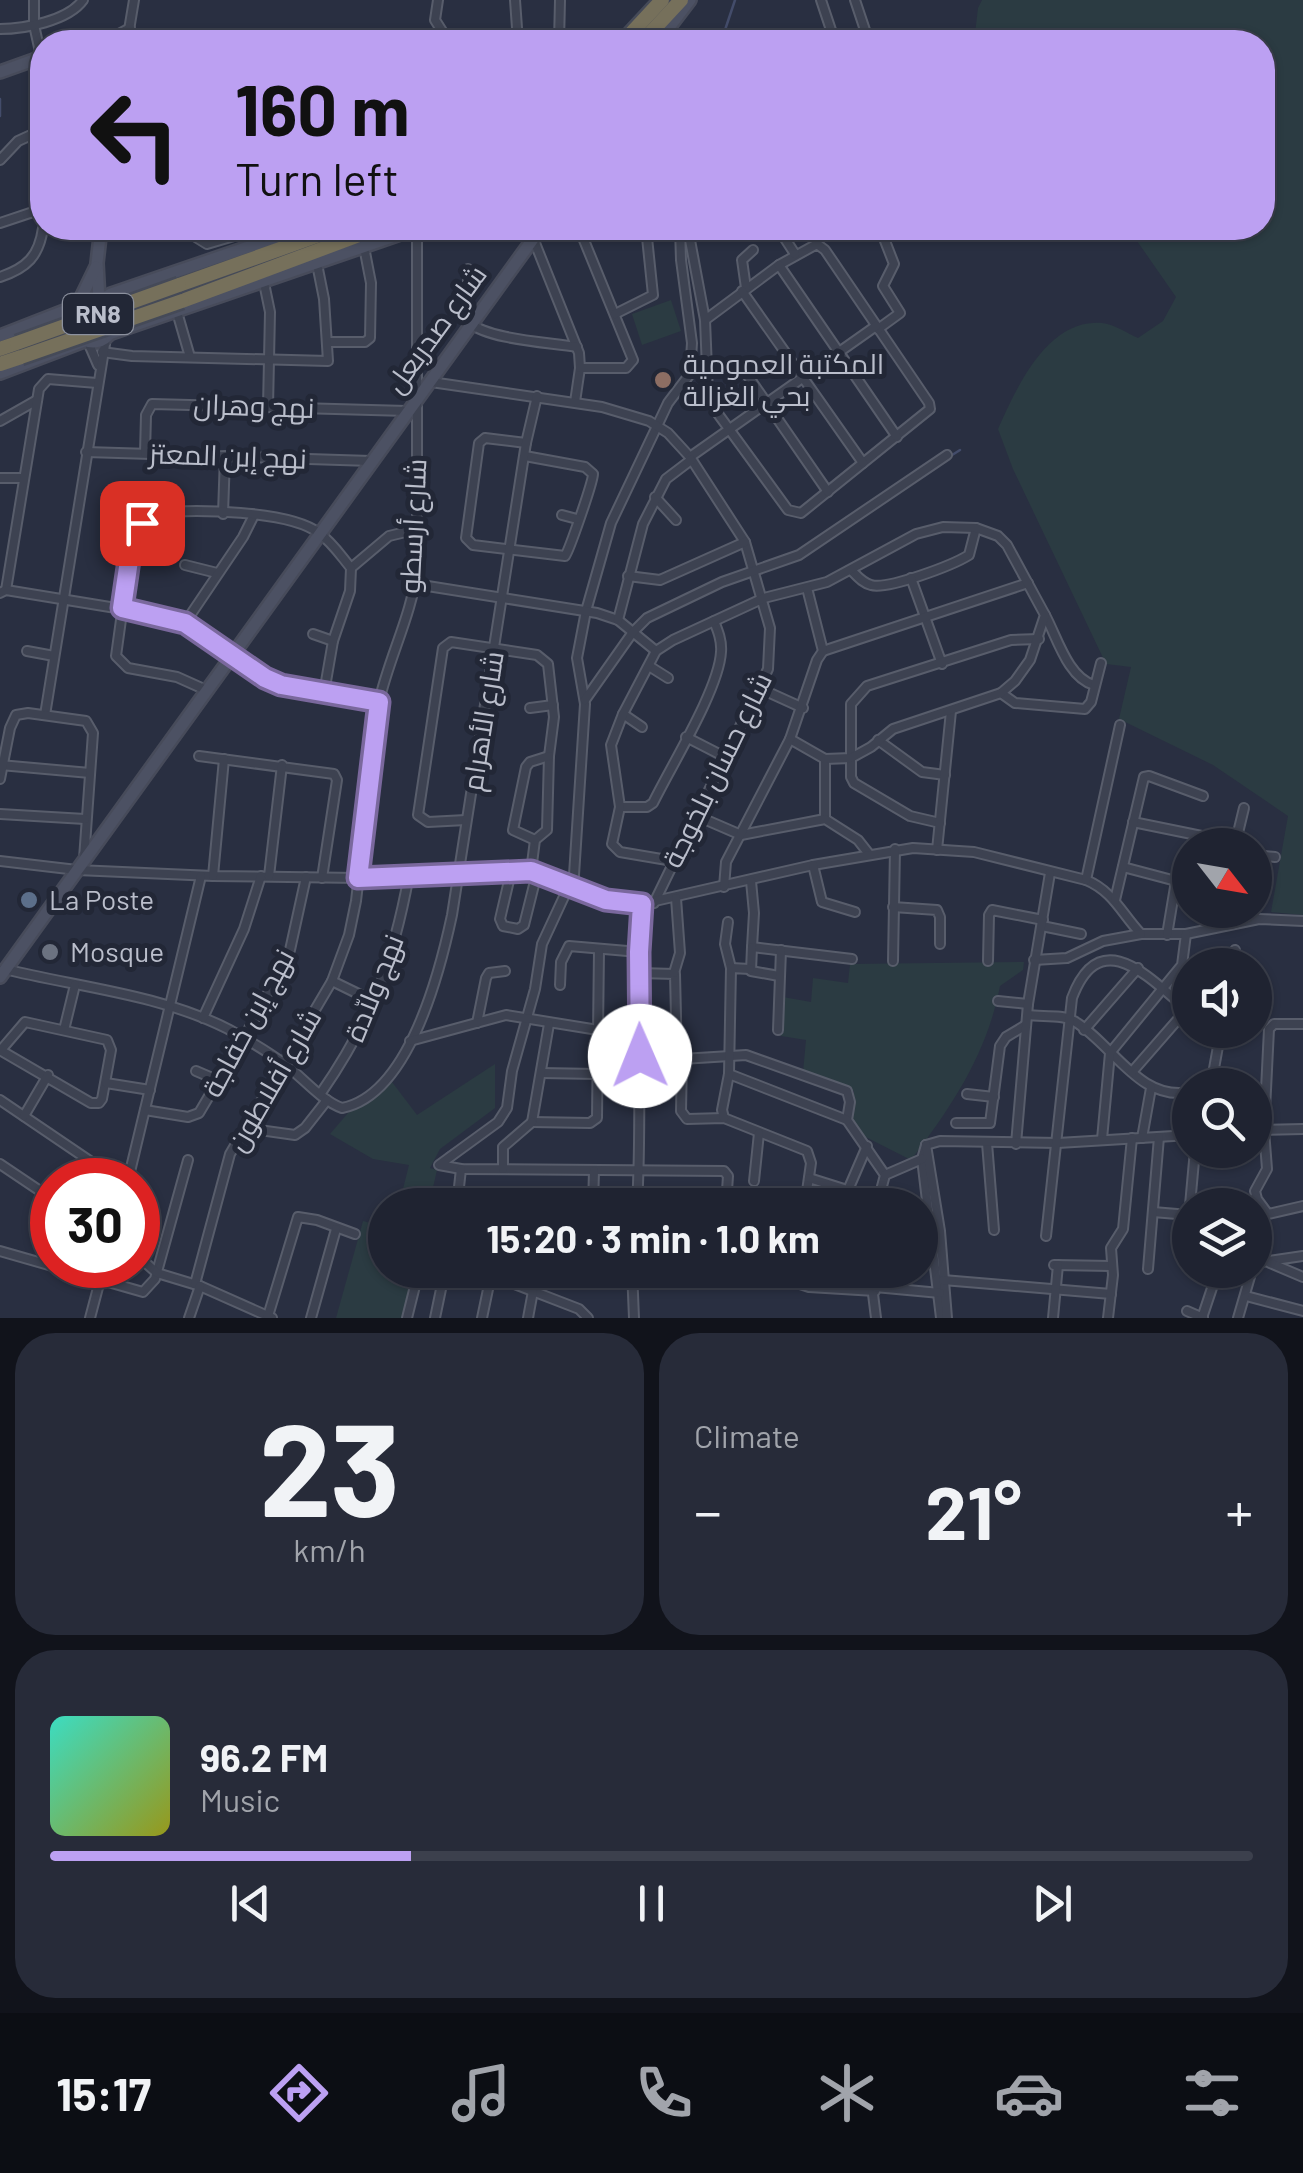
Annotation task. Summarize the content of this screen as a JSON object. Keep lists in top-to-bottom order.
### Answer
{
  "streets": {
    "highway": ["RN8"],
    "street": [
      "شارع صدربعل",
      "نهج وهران",
      "نهج إبن المعتز",
      "شارع أرسطو",
      "شارع الأهرام",
      "شارع حسان بلخوجة",
      "نهج ولاّدة",
      "نهج إبن خفاجة",
      "شارع أفلاطون"
    ]
  },
  "crossings": [
    ["شارع صدربعل", "نهج وهران"],
    ["شارع صدربعل", "نهج إبن المعتز"],
    ["شارع صدربعل", "شارع أرسطو"],
    ["شارع صدربعل", "شارع حسان بلخوجة"],
    ["نهج وهران", "نهج إبن المعتز"],
    ["شارع أرسطو", "شارع حسان بلخوجة"],
    ["شارع أرسطو", "شارع أفلاطون"],
    ["شارع الأهرام", "شارع حسان بلخوجة"],
    ["شارع الأهرام", "نهج ولاّدة"],
    ["نهج ولاّدة", "شارع أفلاطون"]
  ],
  "places": ["المكتبة العمومية بحي الغزالة", "La Poste", "Mosque"],
  "north": "bottom right",
  "page": {
    "turn": ["160 m", "Turn left"],
    "limit": "30",
    "trip": "15:20 · 3 min · 1.0 km",
    "tile": [
      ["23", "km/h"],
      "Climate"
    ],
    "heat": ["−", "21°", "+"],
    "song": ["96.2 FM", "Music"],
    "tabs": "15:17"
  }
}
